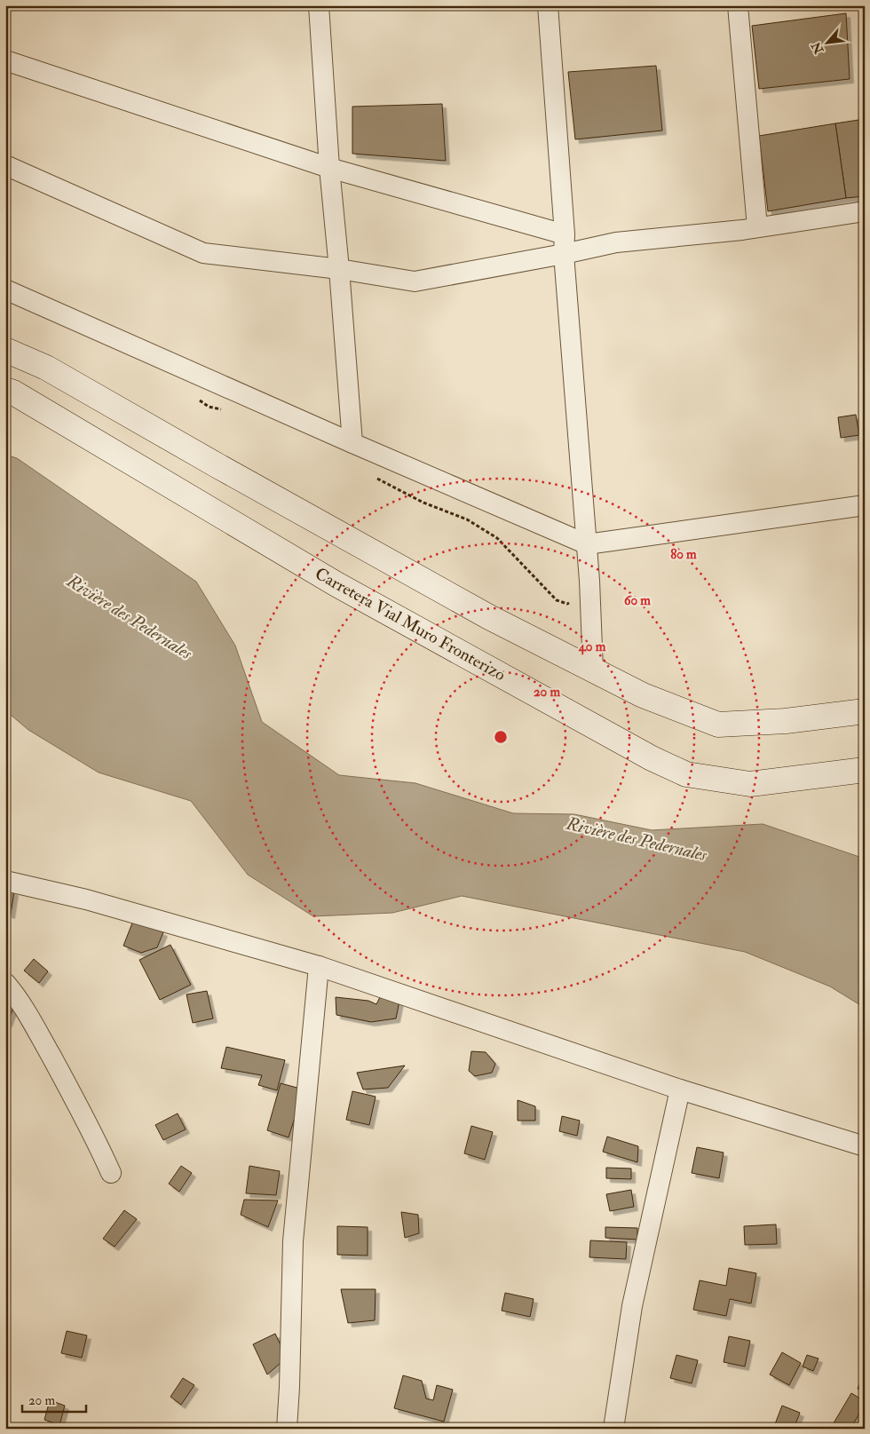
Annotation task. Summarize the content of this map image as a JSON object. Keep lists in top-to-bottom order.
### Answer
{
  "streets": {
    "street": ["Carretera Vial Muro Fronterizo"]
  },
  "water": ["Rivière des Pedernales"],
  "scale_bar": "20 m",
  "north": "bottom left",
  "rings": [
    "80 m",
    "60 m",
    "40 m",
    "20 m"
  ]
}
